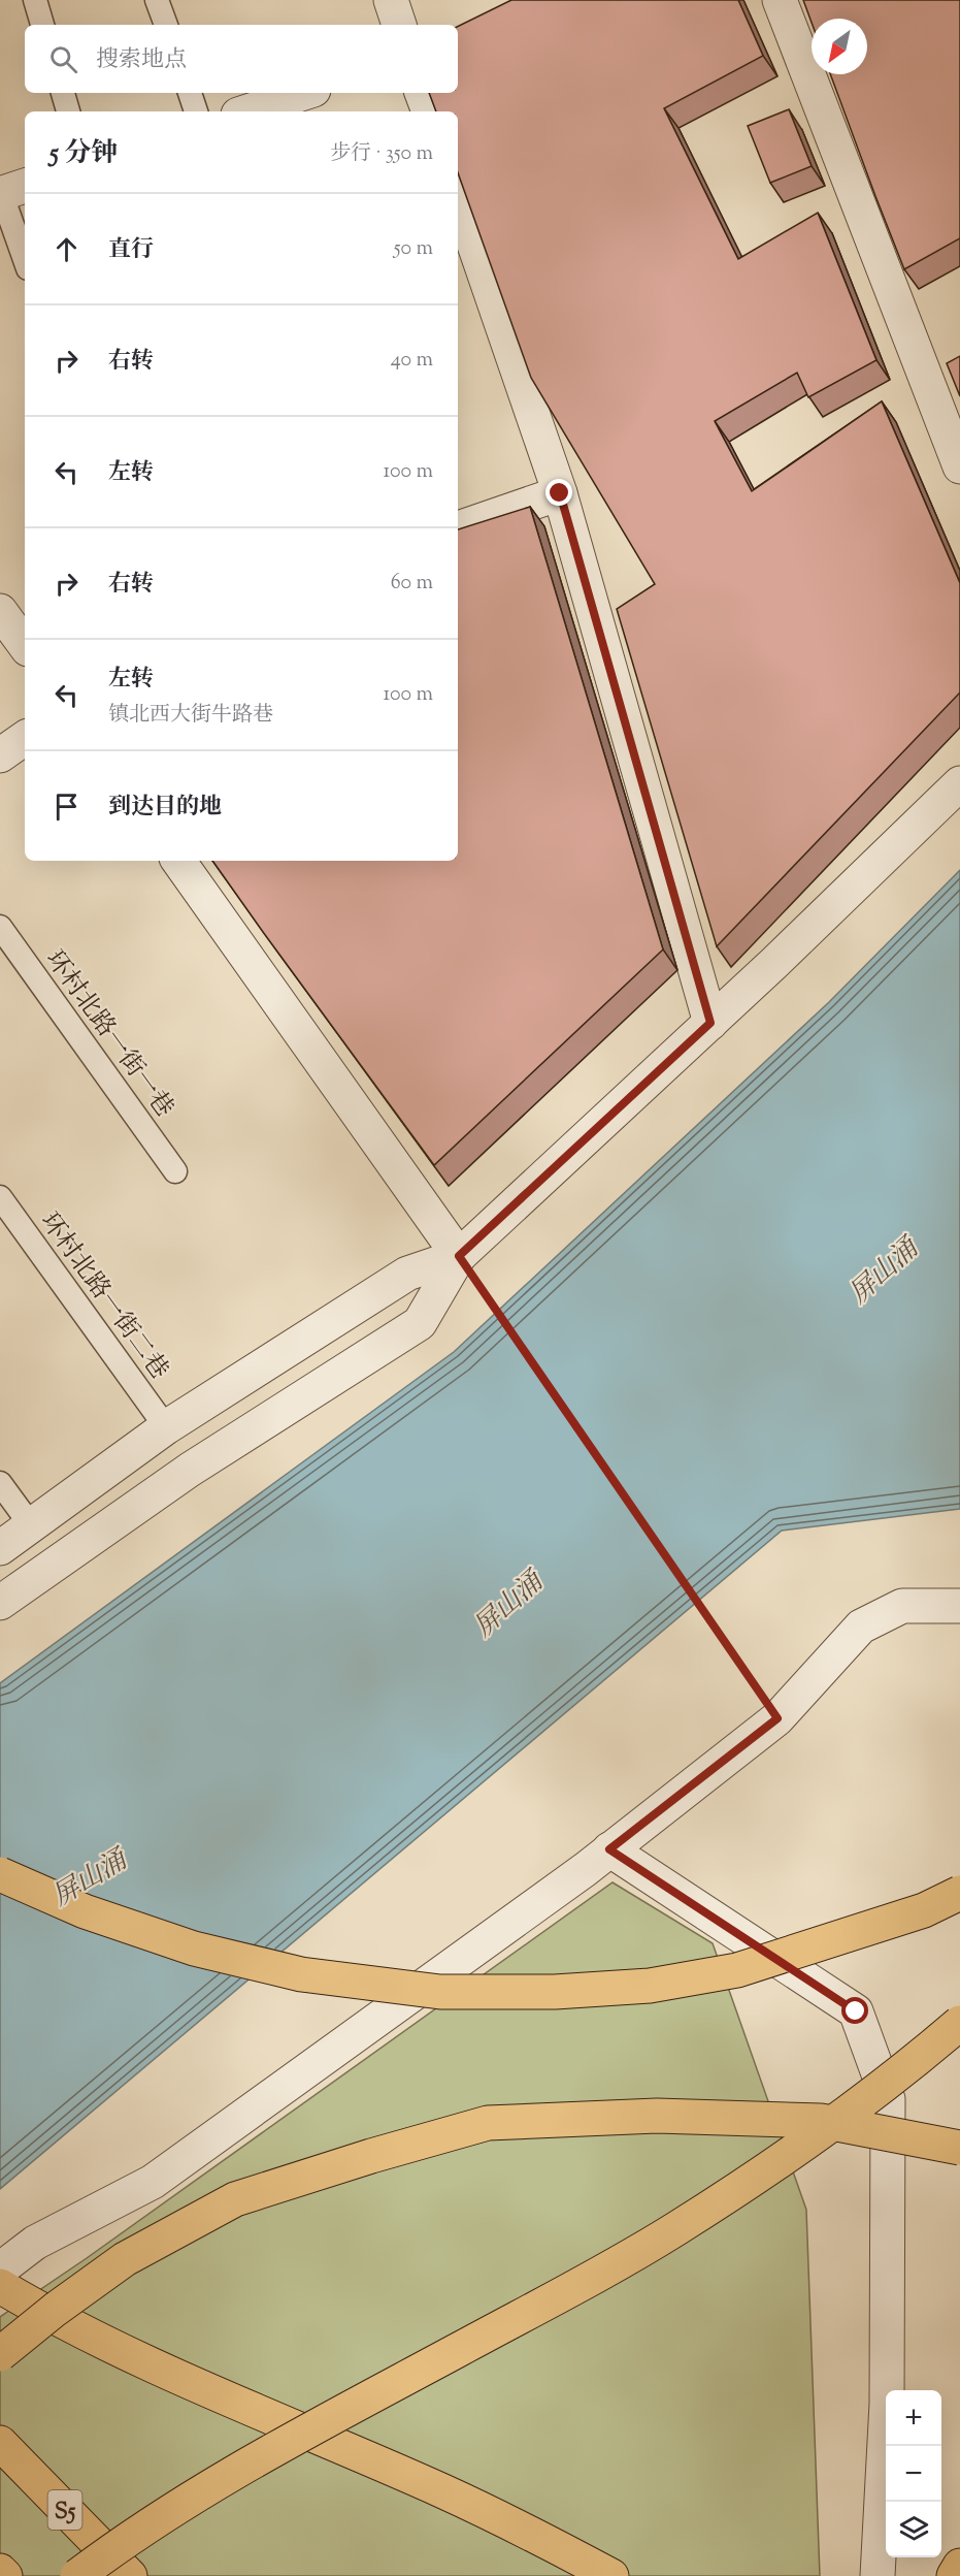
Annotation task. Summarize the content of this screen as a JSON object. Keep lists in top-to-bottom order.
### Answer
{
  "streets": {
    "highway": ["S5"],
    "lane": ["环村北路一街一巷", "环村北路一街二巷"]
  },
  "water": ["屏山涌"],
  "north": "bottom left",
  "page": {
    "search": "搜索地点",
    "heading": ["5 分钟", "步行 · 350 m"],
    "list": [
      ["直行", "50 m"],
      ["右转", "40 m"],
      ["左转", "100 m"],
      ["右转", "60 m"],
      ["左转", "镇北西大街牛路巷", "100 m"],
      "到达目的地"
    ],
    "map_buttons": ["+", "−"]
  }
}
